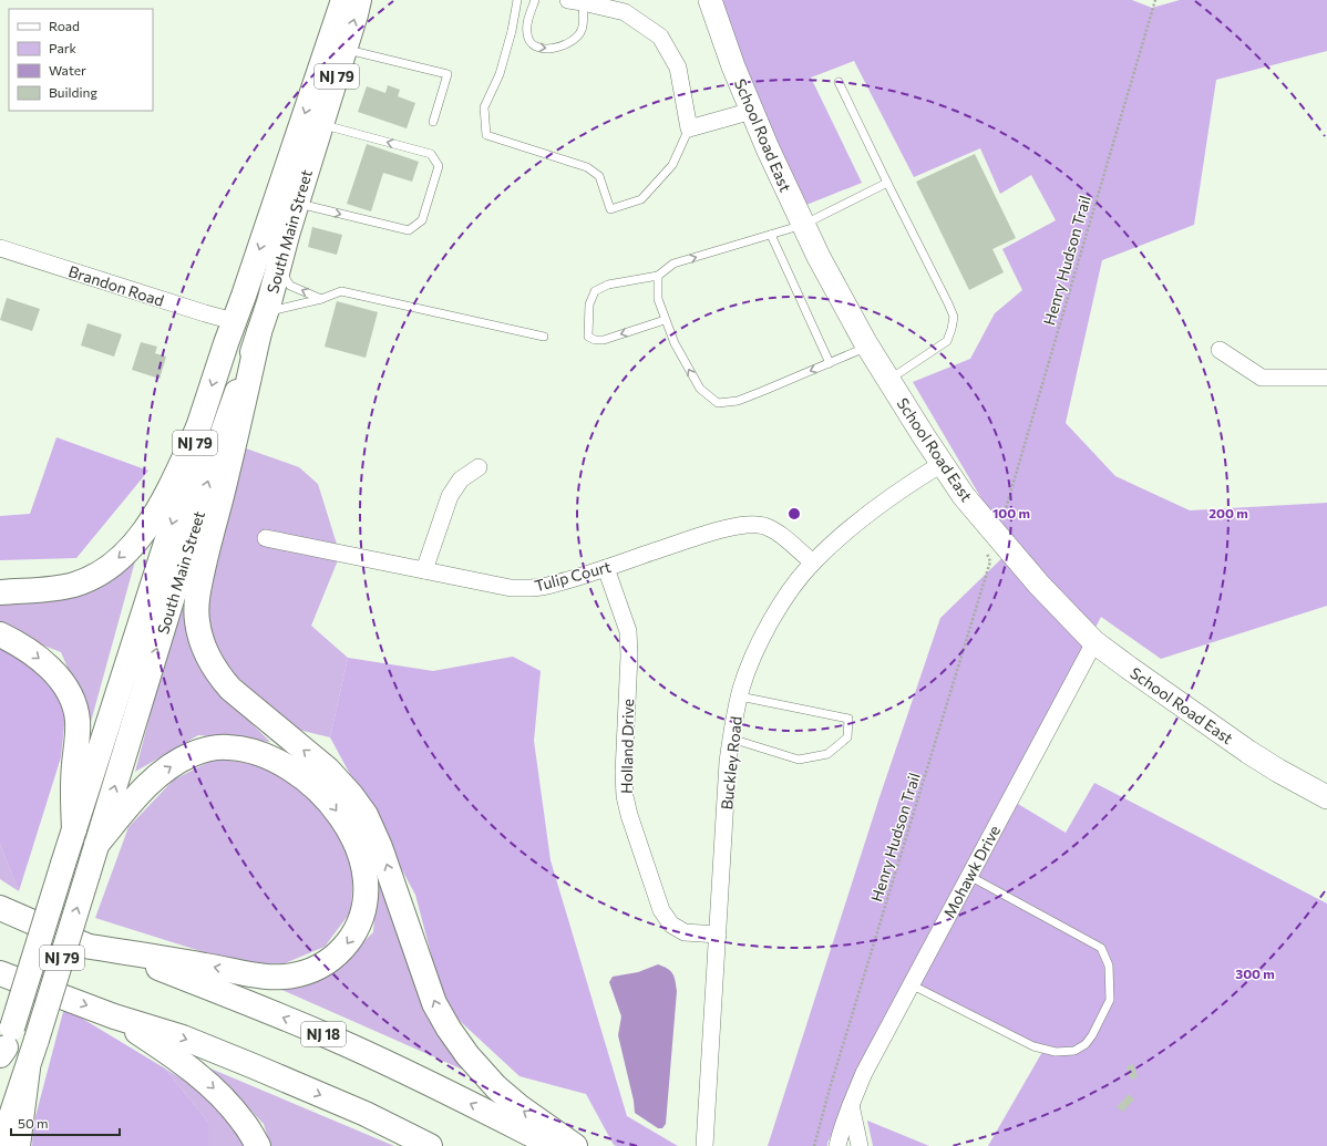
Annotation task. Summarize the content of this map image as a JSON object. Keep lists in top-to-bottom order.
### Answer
{
  "streets": {
    "main road": ["NJ 79", "South Main Street", "NJ 18"],
    "street": [
      "School Road East",
      "Brandon Road",
      "Tulip Court",
      "Holland Drive",
      "Buckley Road",
      "Mohawk Drive"
    ],
    "path": ["Henry Hudson Trail"]
  },
  "crossings": [
    ["School Road East", "Buckley Road"],
    ["School Road East", "Mohawk Drive"],
    ["South Main Street", "Brandon Road"],
    ["Tulip Court", "Holland Drive"],
    ["Tulip Court", "Buckley Road"],
    ["Holland Drive", "Buckley Road"]
  ],
  "legend": [
    "Road",
    "Park",
    "Water",
    "Building"
  ],
  "scale_bar": "50 m",
  "rings": ["100 m", "200 m", "300 m"]
}
